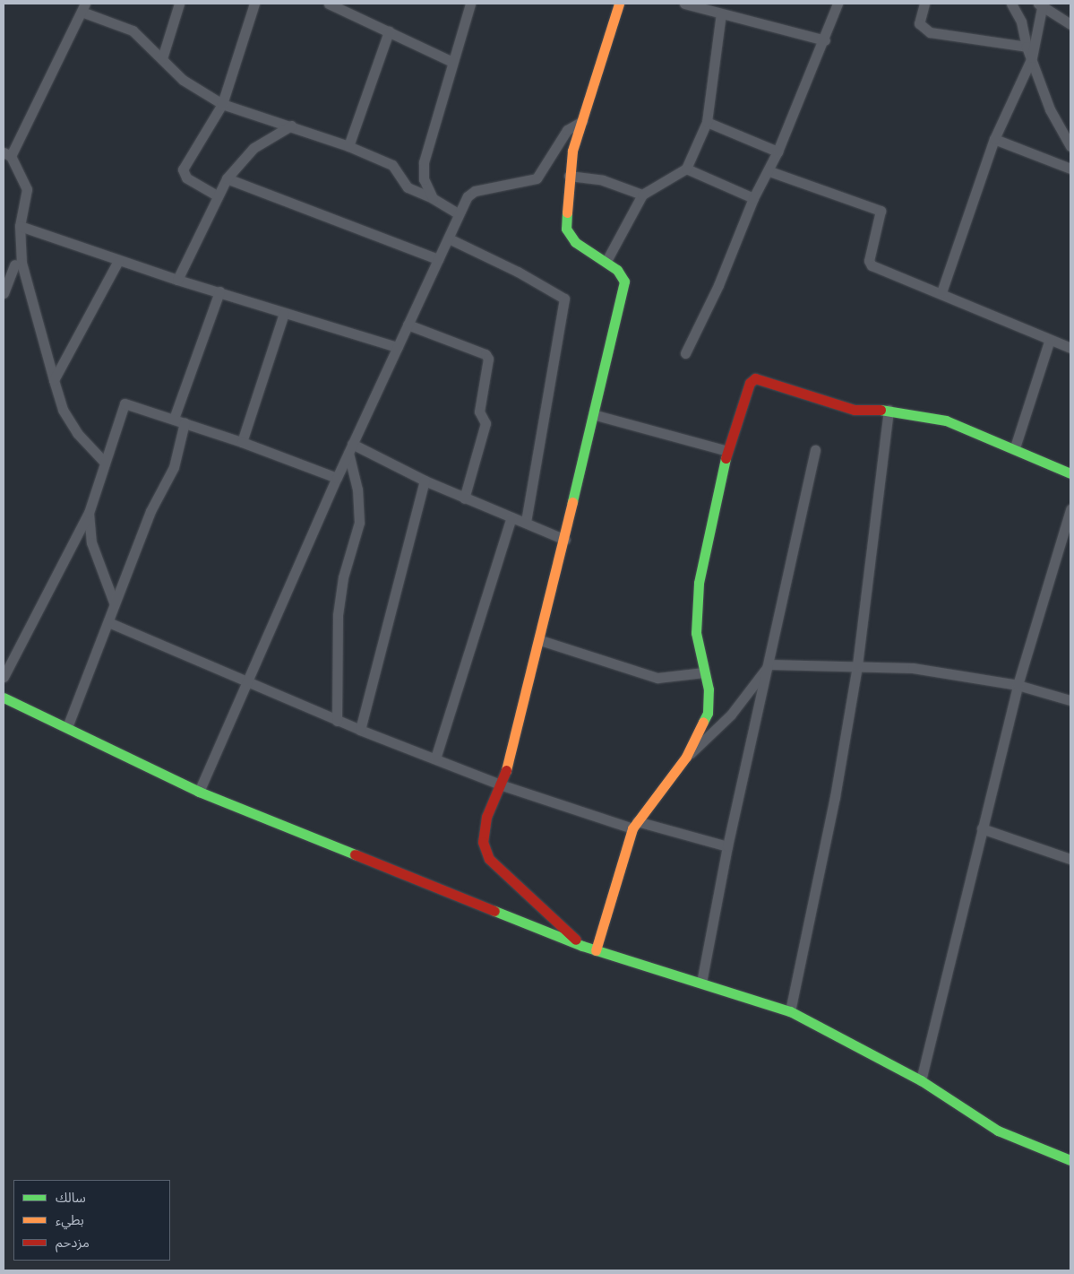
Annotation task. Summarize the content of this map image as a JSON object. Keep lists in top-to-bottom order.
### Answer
{
  "legend": ["سالك", "بطيء", "مزدحم"]
}
